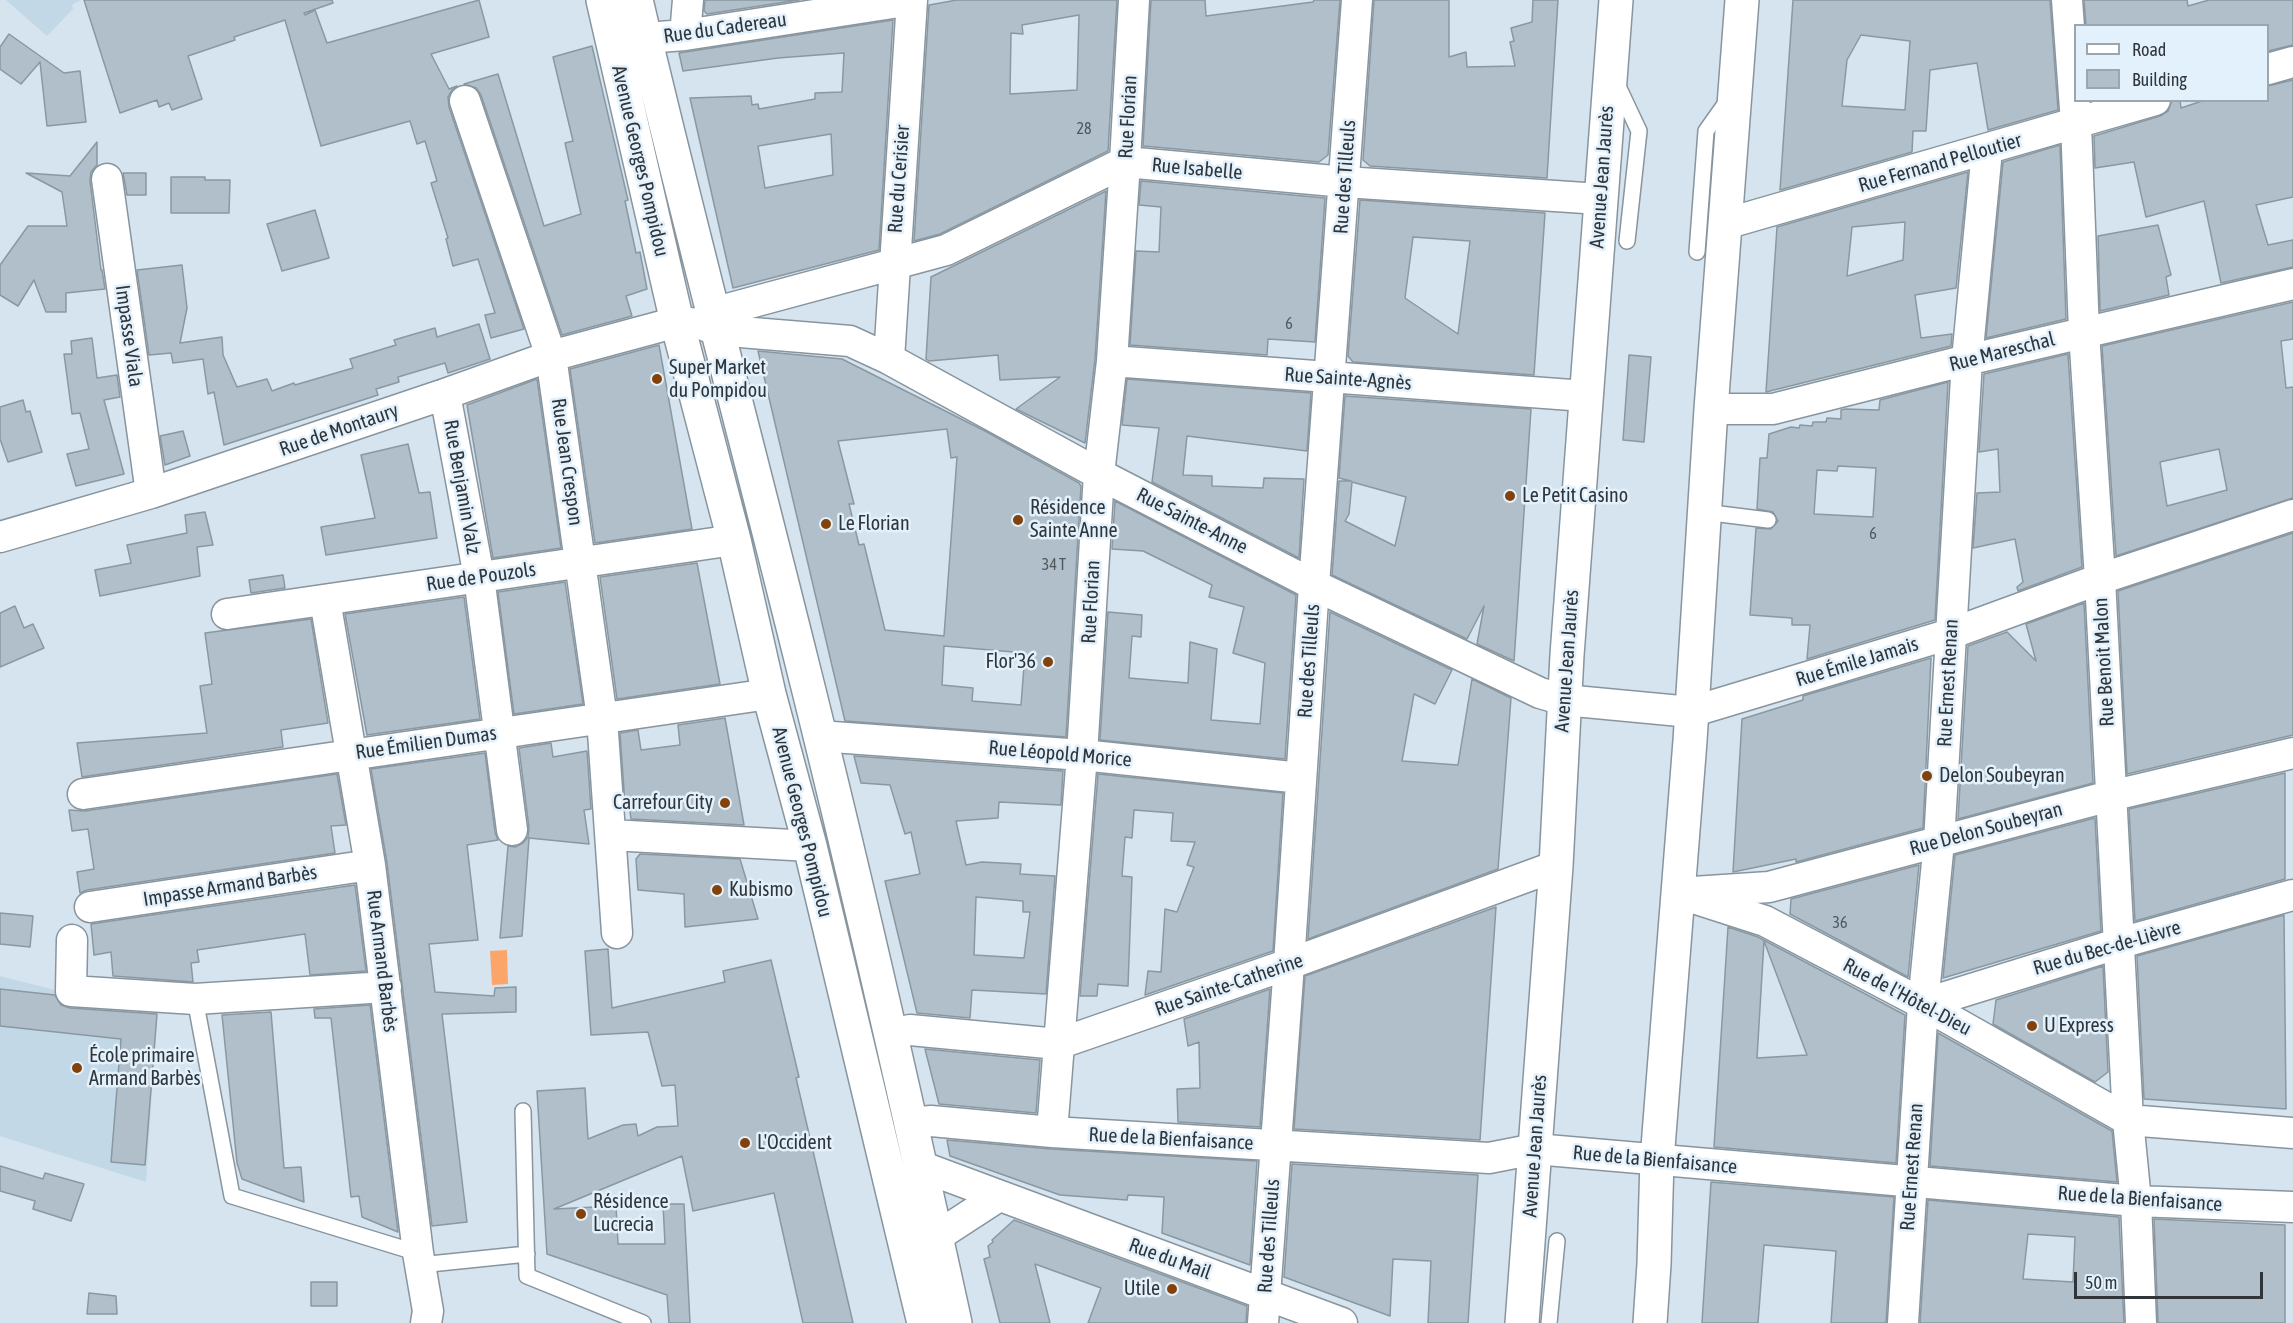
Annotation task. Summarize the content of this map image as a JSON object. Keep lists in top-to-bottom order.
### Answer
{
  "streets": {
    "main road": ["Avenue Georges Pompidou", "Avenue Jean Jaurès"],
    "street": [
      "Rue du Cadereau",
      "Rue Florian",
      "Rue Fernand Pelloutier",
      "Rue Isabelle",
      "Rue des Tilleuls",
      "Rue du Cerisier",
      "Impasse Viala",
      "Rue Mareschal",
      "Rue Sainte-Agnès",
      "Rue de Montaury",
      "Rue Jean Crespon",
      "Rue Benjamin Valz",
      "Rue Sainte-Anne",
      "Rue de Pouzols",
      "Rue Émile Jamais",
      "Rue Benoit Malon",
      "Rue Ernest Renan",
      "Rue Émilien Dumas",
      "Rue Léopold Morice",
      "Rue Delon Soubeyran",
      "Impasse Armand Barbès",
      "Rue du Bec-de-Lièvre",
      "Rue Armand Barbès",
      "Rue Sainte-Catherine",
      "Rue de l'Hôtel-Dieu",
      "Rue de la Bienfaisance",
      "Rue du Mail"
    ]
  },
  "crossings": [
    ["Rue du Cadereau", "Avenue Georges Pompidou"],
    ["Rue du Cadereau", "Rue du Cerisier"],
    ["Rue Florian", "Rue Isabelle"],
    ["Rue Florian", "Rue Sainte-Agnès"],
    ["Rue Florian", "Rue Sainte-Anne"],
    ["Rue Florian", "Rue Léopold Morice"],
    ["Rue Florian", "Rue Sainte-Catherine"],
    ["Rue Florian", "Rue de la Bienfaisance"],
    ["Avenue Georges Pompidou", "Rue Isabelle"],
    ["Avenue Georges Pompidou", "Rue de Montaury"],
    ["Avenue Georges Pompidou", "Rue Sainte-Anne"],
    ["Avenue Georges Pompidou", "Rue de Pouzols"],
    ["Avenue Georges Pompidou", "Rue Émilien Dumas"],
    ["Avenue Georges Pompidou", "Rue Léopold Morice"],
    ["Avenue Georges Pompidou", "Rue Sainte-Catherine"],
    ["Avenue Georges Pompidou", "Rue de la Bienfaisance"],
    ["Avenue Georges Pompidou", "Rue du Mail"],
    ["Rue Fernand Pelloutier", "Rue Benoit Malon"],
    ["Rue Fernand Pelloutier", "Rue Ernest Renan"],
    ["Rue Isabelle", "Rue des Tilleuls"],
    ["Rue Isabelle", "Avenue Jean Jaurès"],
    ["Rue Isabelle", "Rue du Cerisier"],
    ["Rue Isabelle", "Rue de Montaury"],
    ["Rue Isabelle", "Rue Sainte-Anne"],
    ["Rue des Tilleuls", "Rue Sainte-Agnès"],
    ["Rue des Tilleuls", "Rue Sainte-Anne"],
    ["Rue des Tilleuls", "Rue Léopold Morice"],
    ["Rue des Tilleuls", "Rue Sainte-Catherine"],
    ["Rue des Tilleuls", "Rue de la Bienfaisance"],
    ["Rue des Tilleuls", "Rue du Mail"],
    ["Avenue Jean Jaurès", "Rue Sainte-Agnès"],
    ["Avenue Jean Jaurès", "Rue Sainte-Anne"],
    ["Avenue Jean Jaurès", "Rue Sainte-Catherine"],
    ["Avenue Jean Jaurès", "Rue de la Bienfaisance"],
    ["Rue du Cerisier", "Rue Sainte-Anne"],
    ["Impasse Viala", "Rue de Montaury"],
    ["Rue Mareschal", "Rue Benoit Malon"],
    ["Rue Mareschal", "Rue Ernest Renan"],
    ["Rue de Montaury", "Rue Jean Crespon"],
    ["Rue de Montaury", "Rue Benjamin Valz"],
    ["Rue de Montaury", "Rue Sainte-Anne"],
    ["Rue Jean Crespon", "Rue de Pouzols"],
    ["Rue Jean Crespon", "Rue Émilien Dumas"],
    ["Rue Benjamin Valz", "Rue de Pouzols"],
    ["Rue Benjamin Valz", "Rue Émilien Dumas"],
    ["Rue Sainte-Anne", "Rue Émile Jamais"],
    ["Rue de Pouzols", "Rue Armand Barbès"],
    ["Rue Émile Jamais", "Rue Benoit Malon"],
    ["Rue Émile Jamais", "Rue Ernest Renan"],
    ["Rue Benoit Malon", "Rue Delon Soubeyran"],
    ["Rue Benoit Malon", "Rue du Bec-de-Lièvre"],
    ["Rue Benoit Malon", "Rue de l'Hôtel-Dieu"],
    ["Rue Benoit Malon", "Rue de la Bienfaisance"],
    ["Rue Ernest Renan", "Rue Delon Soubeyran"],
    ["Rue Ernest Renan", "Rue du Bec-de-Lièvre"],
    ["Rue Ernest Renan", "Rue de l'Hôtel-Dieu"],
    ["Rue Ernest Renan", "Rue de la Bienfaisance"],
    ["Rue Émilien Dumas", "Rue Armand Barbès"],
    ["Rue Delon Soubeyran", "Rue de l'Hôtel-Dieu"],
    ["Impasse Armand Barbès", "Rue Armand Barbès"],
    ["Rue du Bec-de-Lièvre", "Rue de l'Hôtel-Dieu"]
  ],
  "places": [
    "Super Market du Pompidou",
    "Le Petit Casino",
    "Résidence Sainte Anne",
    "Le Florian",
    "Flor'36",
    "Delon Soubeyran",
    "Carrefour City",
    "Kubismo",
    "U Express",
    "École primaire Armand Barbès",
    "L'Occident",
    "Résidence Lucrecia",
    "Utile"
  ],
  "house_numbers": [
    "28",
    "6",
    "6",
    "34 T",
    "36"
  ],
  "legend": ["Road", "Building"],
  "scale_bar": "50 m"
}
